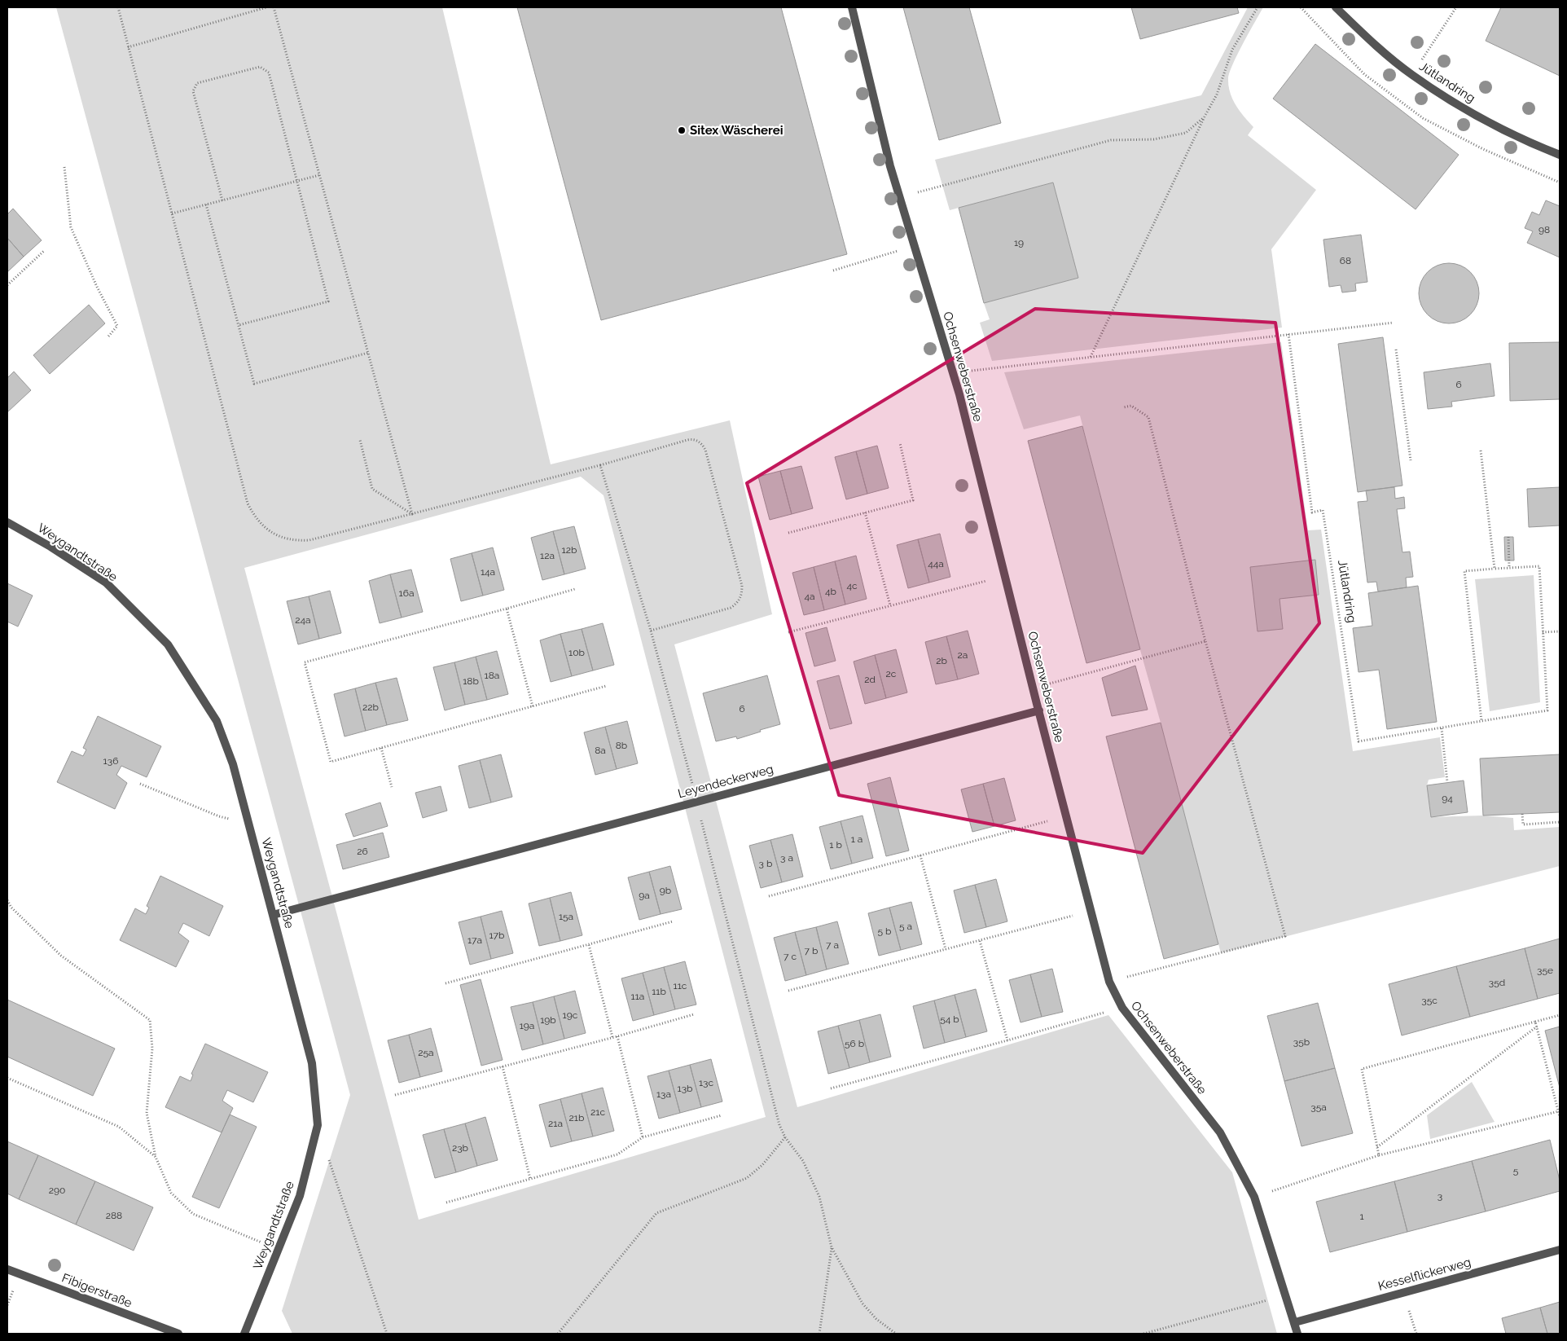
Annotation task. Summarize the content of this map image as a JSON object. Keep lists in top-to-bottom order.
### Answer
{
  "streets": {
    "street": [
      "Jütlandring",
      "Ochsenweberstraße",
      "Weygandtstraße",
      "Leyendeckerweg",
      "Kesselflickerweg",
      "Fibigerstraße"
    ]
  },
  "crossings": [
    ["Ochsenweberstraße", "Leyendeckerweg"],
    ["Ochsenweberstraße", "Kesselflickerweg"],
    ["Weygandtstraße", "Leyendeckerweg"]
  ],
  "places": ["Sitex Wäscherei"],
  "house_numbers": [
    "98",
    "19",
    "68",
    "6",
    "12b",
    "12a",
    "44a",
    "14a",
    "4c",
    "4b",
    "16a",
    "4a",
    "24a",
    "10b",
    "2a",
    "2b",
    "2c",
    "18a",
    "2d",
    "18b",
    "22b",
    "6",
    "8b",
    "8a",
    "136",
    "94",
    "1 a",
    "1 b",
    "26",
    "3 a",
    "3 b",
    "9b",
    "9a",
    "15a",
    "5 a",
    "5 b",
    "17b",
    "17a",
    "7 a",
    "7 b",
    "7 c",
    "35e",
    "35d",
    "11c",
    "11b",
    "11a",
    "35c",
    "19c",
    "54 b",
    "19b",
    "19a",
    "35b",
    "56 b",
    "25a",
    "13c",
    "13b",
    "13a",
    "35a",
    "21c",
    "21b",
    "21a",
    "23b",
    "5",
    "290",
    "3",
    "288",
    "1"
  ]
}
